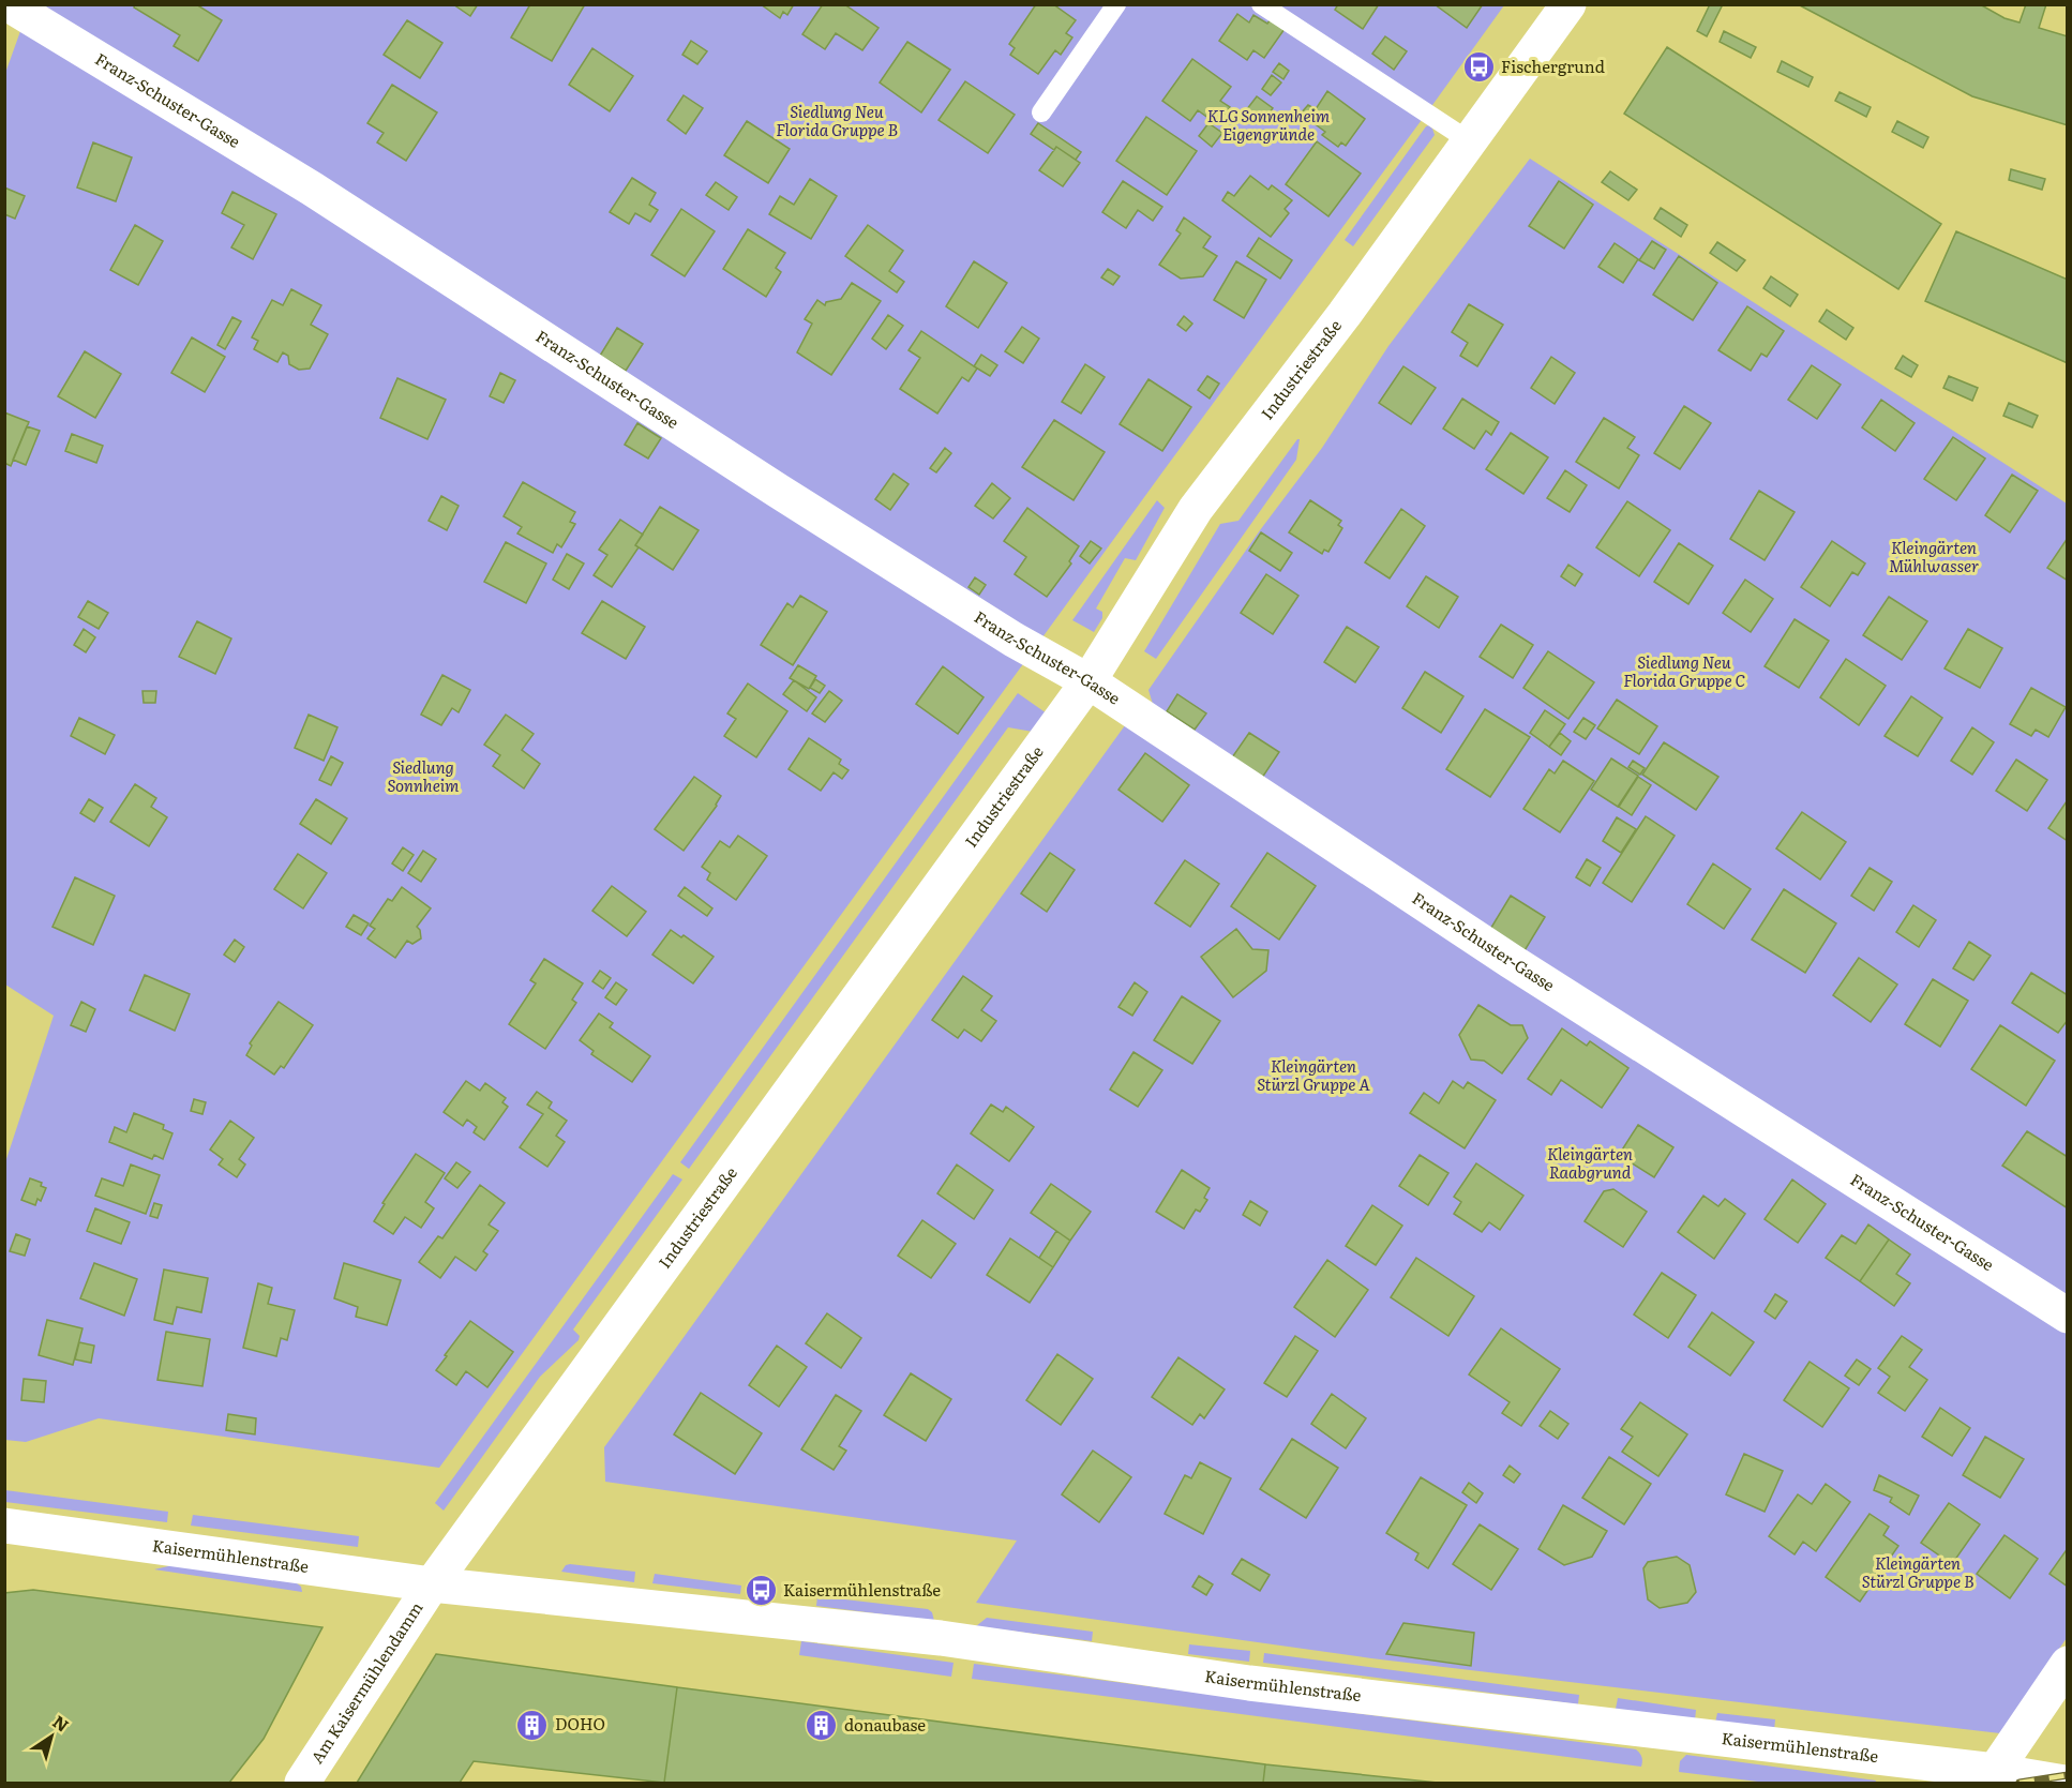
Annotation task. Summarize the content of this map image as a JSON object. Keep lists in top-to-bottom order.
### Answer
{
  "streets": {
    "street": [
      "Franz-Schuster-Gasse",
      "Industriestraße",
      "Kaisermühlenstraße",
      "Am Kaisermühlendamm"
    ]
  },
  "crossings": [
    ["Franz-Schuster-Gasse", "Industriestraße"],
    ["Industriestraße", "Kaisermühlenstraße"],
    ["Industriestraße", "Am Kaisermühlendamm"],
    ["Kaisermühlenstraße", "Am Kaisermühlendamm"]
  ],
  "parks": [
    "Siedlung Neu Florida Gruppe B",
    "KLG Sonnenheim Eigengründe",
    "Kleingärten Mühlwasser",
    "Siedlung Neu Florida Gruppe C",
    "Siedlung Sonnheim",
    "Kleingärten Stürzl Gruppe A",
    "Kleingärten Raabgrund",
    "Kleingärten Stürzl Gruppe B"
  ],
  "places": {
    "bus stop": ["Fischergrund", "Kaisermühlenstraße"],
    "building": ["DOHO", "donaubase"]
  },
  "north": "top right"
}
